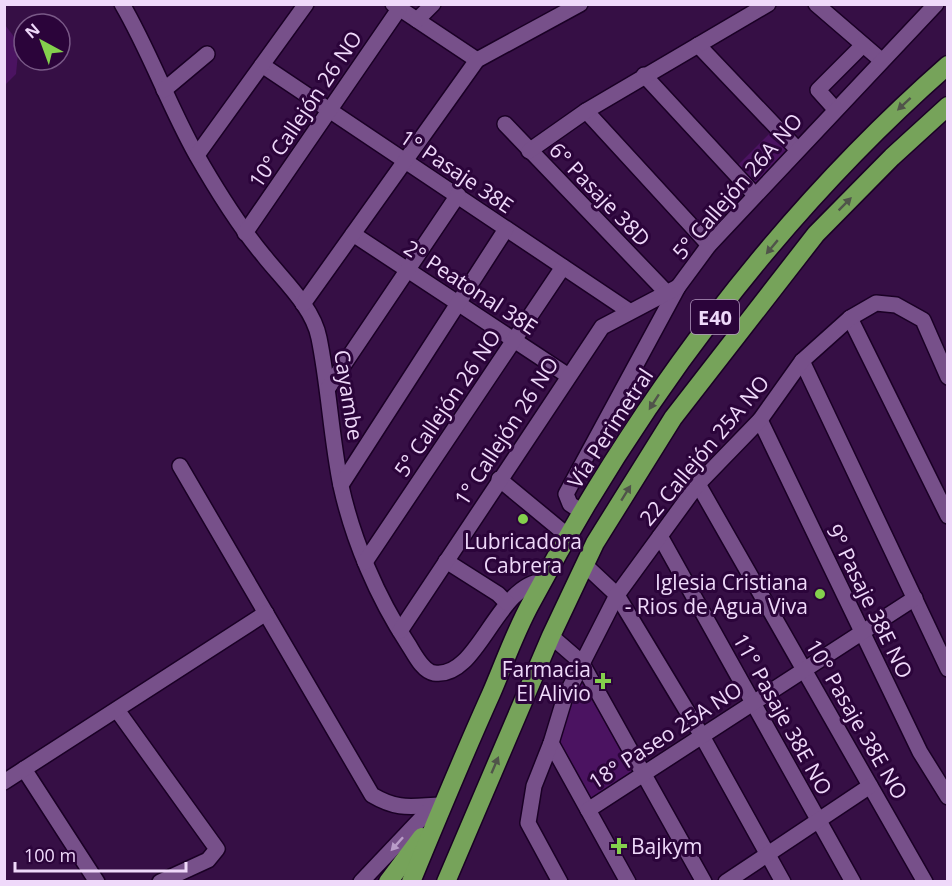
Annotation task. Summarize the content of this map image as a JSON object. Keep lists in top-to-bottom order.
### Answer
{
  "streets": {
    "highway": ["E40", "Vía Perimetral"],
    "street": [
      "10° Callejón 26 NO",
      "1° Pasaje 38E",
      "5° Callejón 26A NO",
      "6° Pasaje 38D",
      "2° Peatonal 38E",
      "Cayambe",
      "5° Callejón 26 NO",
      "1° Callejón 26 NO",
      "22 Callejón 25A NO",
      "9° Pasaje 38E NO",
      "11° Pasaje 38E NO",
      "10° Pasaje 38E NO",
      "18° Paseo 25A NO"
    ]
  },
  "crossings": [
    ["10° Callejón 26 NO", "1° Pasaje 38E"],
    ["10° Callejón 26 NO", "Cayambe"],
    ["1° Pasaje 38E", "5° Callejón 26 NO"],
    ["1° Pasaje 38E", "1° Callejón 26 NO"],
    ["5° Callejón 26A NO", "6° Pasaje 38D"],
    ["5° Callejón 26A NO", "Vía Perimetral"],
    ["5° Callejón 26A NO", "1° Callejón 26 NO"],
    ["6° Pasaje 38D", "1° Callejón 26 NO"],
    ["2° Peatonal 38E", "5° Callejón 26 NO"],
    ["2° Peatonal 38E", "1° Callejón 26 NO"],
    ["Cayambe", "5° Callejón 26 NO"],
    ["Cayambe", "Vía Perimetral"],
    ["Cayambe", "1° Callejón 26 NO"],
    ["22 Callejón 25A NO", "9° Pasaje 38E NO"],
    ["22 Callejón 25A NO", "11° Pasaje 38E NO"],
    ["22 Callejón 25A NO", "10° Pasaje 38E NO"],
    ["9° Pasaje 38E NO", "18° Paseo 25A NO"],
    ["11° Pasaje 38E NO", "18° Paseo 25A NO"],
    ["10° Pasaje 38E NO", "18° Paseo 25A NO"]
  ],
  "places": {
    "other": ["Lubricadora Cabrera", "Iglesia Cristiana - Rios de Agua Viva"],
    "health": ["Farmacia El Alivio", "Bajkym"]
  },
  "scale_bar": "100 m",
  "north": "top left"
}
